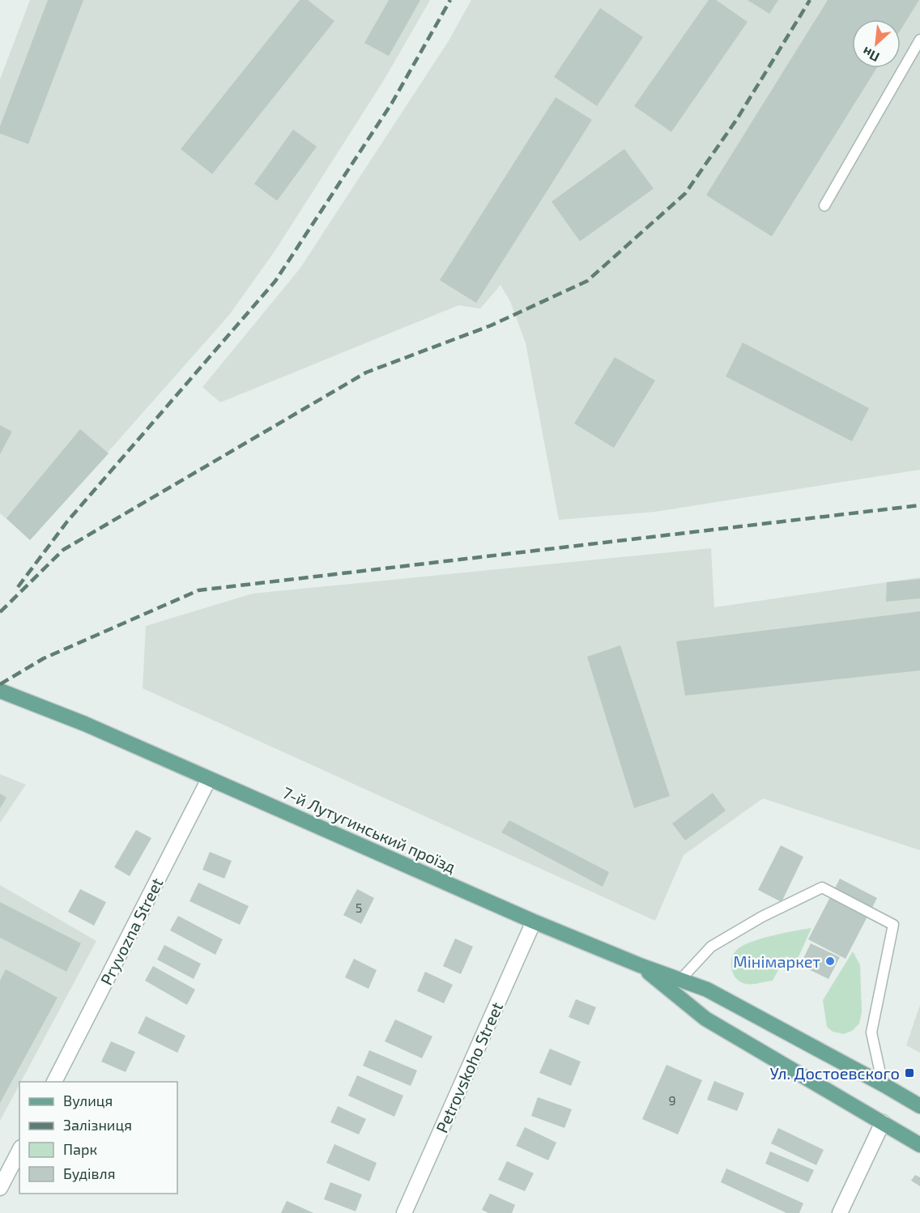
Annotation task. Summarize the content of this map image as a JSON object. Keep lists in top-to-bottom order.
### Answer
{
  "streets": {
    "main road": ["7-й Лутугинський проїзд"],
    "street": ["Pryvozna Street", "Petrovskoho Street"]
  },
  "crossings": [
    ["7-й Лутугинський проїзд", "Pryvozna Street"],
    ["7-й Лутугинський проїзд", "Petrovskoho Street"]
  ],
  "places": {
    "other": ["Мінімаркет"],
    "transit": ["Ул. Достоевского"]
  },
  "house_numbers": ["5", "9"],
  "legend": [
    "Вулиця",
    "Залізниця",
    "Парк",
    "Будівля"
  ],
  "north": "bottom left"
}
